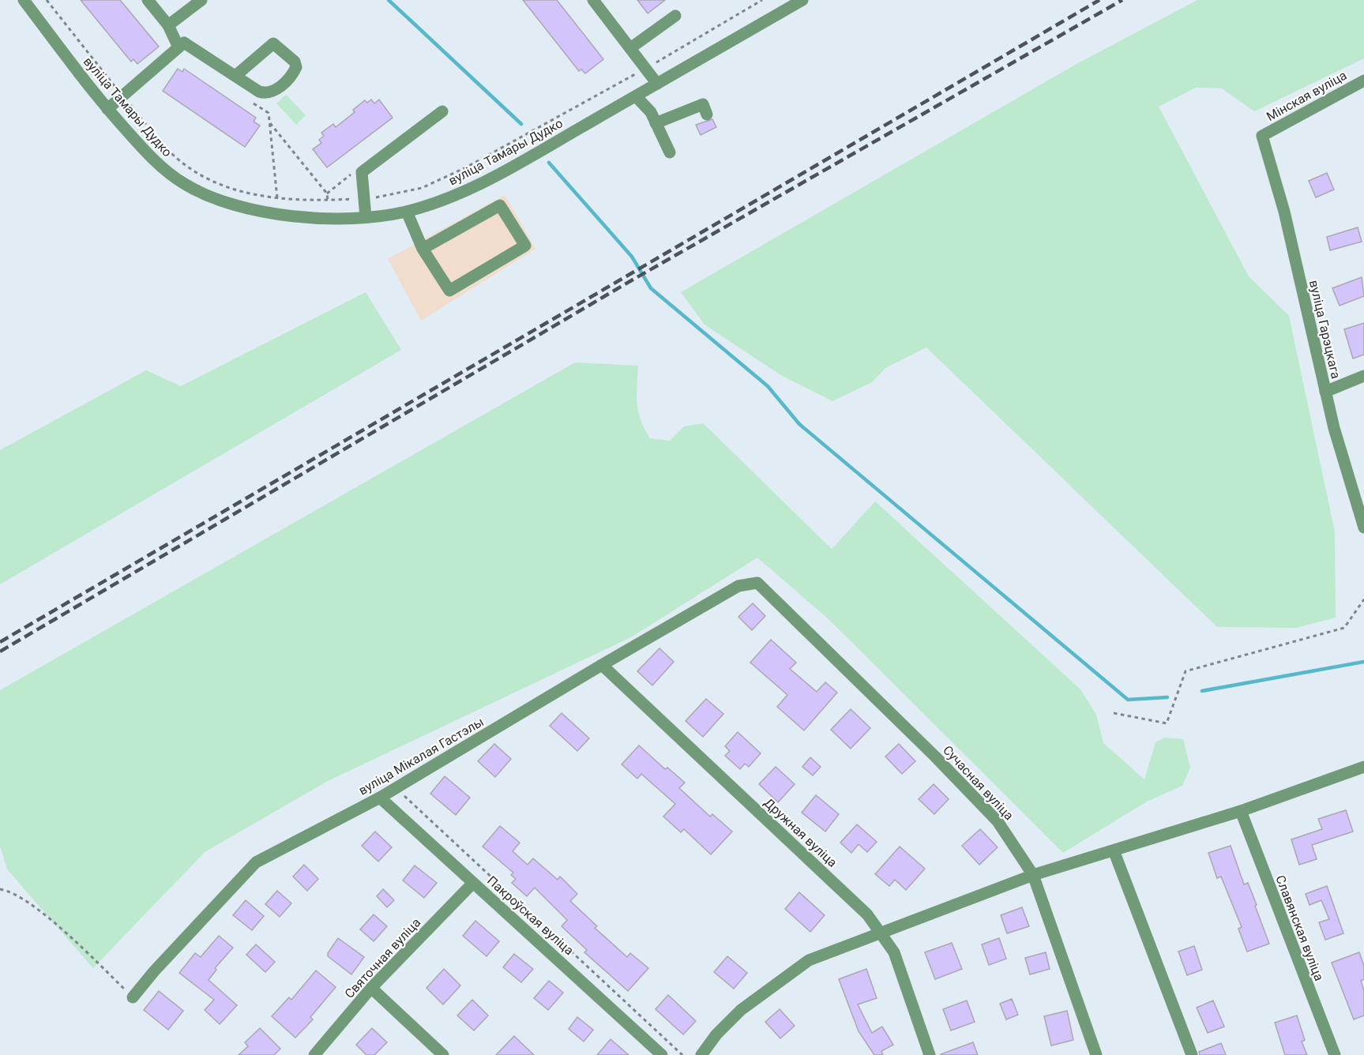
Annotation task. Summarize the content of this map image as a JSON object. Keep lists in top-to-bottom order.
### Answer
{
  "streets": {
    "street": [
      "Мінская вуліца",
      "вуліца Тамары Дудко",
      "вуліца Гарэцкага",
      "вуліца Мікалая Гастэлы",
      "Сучасная вуліца",
      "Дружная вуліца",
      "Пакроўская вуліца",
      "Славянская вуліца",
      "Святочная вуліца"
    ]
  },
  "crossings": [
    ["Мінская вуліца", "вуліца Гарэцкага"],
    ["вуліца Мікалая Гастэлы", "Сучасная вуліца"],
    ["вуліца Мікалая Гастэлы", "Дружная вуліца"],
    ["вуліца Мікалая Гастэлы", "Пакроўская вуліца"],
    ["Пакроўская вуліца", "Святочная вуліца"]
  ]
}
